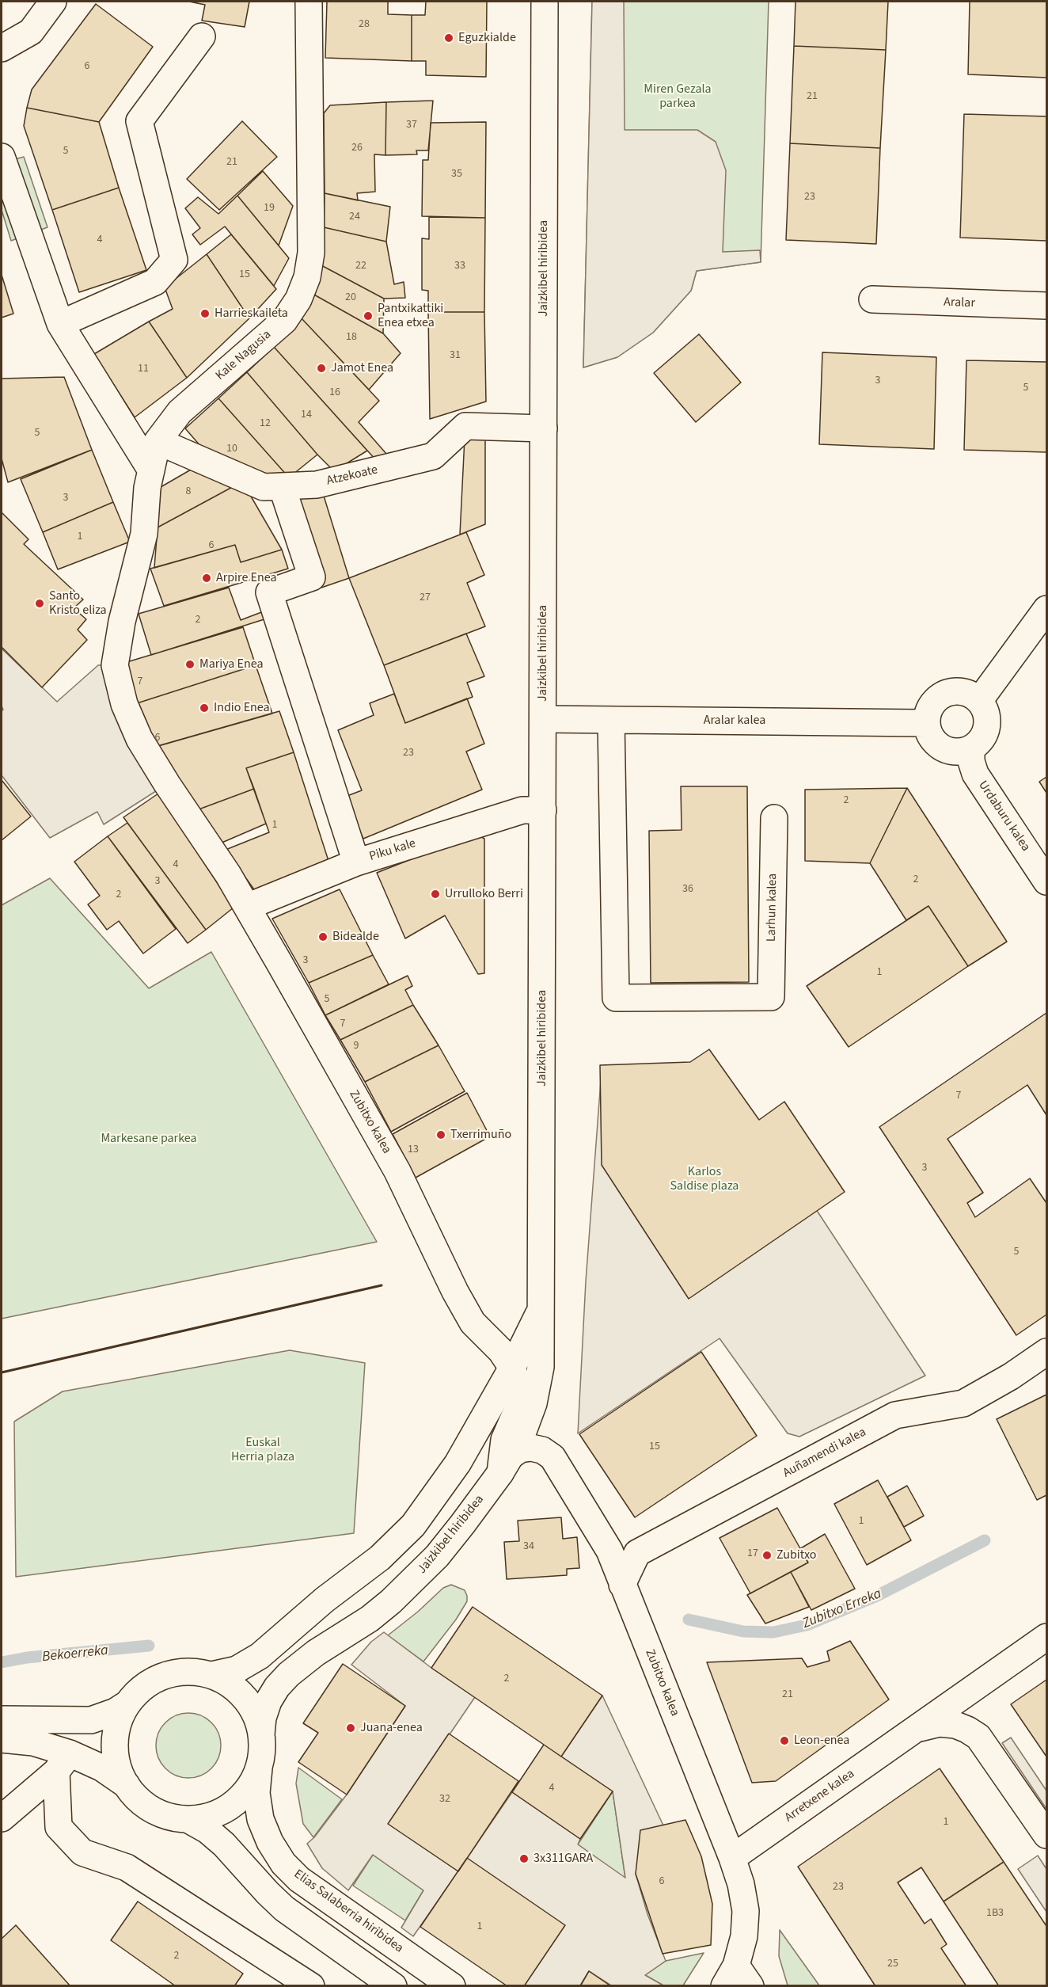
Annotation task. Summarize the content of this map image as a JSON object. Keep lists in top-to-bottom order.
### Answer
{
  "streets": {
    "street": [
      "Jaizkibel hiribidea",
      "Aralar",
      "Kale Nagusia",
      "Atzekoate",
      "Aralar kalea",
      "Urdaburu kalea",
      "Piku kale",
      "Larhun kalea",
      "Zubitxo kalea",
      "Auñamendi kalea",
      "Arretxene kalea",
      "Elias Salaberria hiribidea"
    ]
  },
  "crossings": [
    ["Jaizkibel hiribidea", "Atzekoate"],
    ["Jaizkibel hiribidea", "Aralar kalea"],
    ["Jaizkibel hiribidea", "Piku kale"],
    ["Jaizkibel hiribidea", "Zubitxo kalea"],
    ["Jaizkibel hiribidea", "Elias Salaberria hiribidea"],
    ["Kale Nagusia", "Atzekoate"],
    ["Kale Nagusia", "Zubitxo kalea"],
    ["Aralar kalea", "Urdaburu kalea"],
    ["Aralar kalea", "Larhun kalea"],
    ["Piku kale", "Zubitxo kalea"],
    ["Zubitxo kalea", "Auñamendi kalea"],
    ["Zubitxo kalea", "Arretxene kalea"]
  ],
  "water": ["Zubitxo Erreka", "Bekoerreka"],
  "parks": [
    "Miren Gezala parkea",
    "Markesane parkea",
    "Karlos Saldise plaza",
    "Euskal Herria plaza"
  ],
  "places": [
    "Eguzkialde",
    "Harrieskaileta",
    "Pantxikattiki Enea etxea",
    "Jamot Enea",
    "Arpire Enea",
    "Santo Kristo eliza",
    "Mariya Enea",
    "Indio Enea",
    "Urrulloko Berri",
    "Bidealde",
    "Txerrimuño",
    "Zubitxo",
    "Juana-enea",
    "Leon-enea",
    "3x311GARA"
  ],
  "house_numbers": [
    "28",
    "6",
    "21",
    "37",
    "26",
    "5",
    "21",
    "35",
    "23",
    "19",
    "24",
    "4",
    "22",
    "33",
    "15",
    "20",
    "18",
    "31",
    "11",
    "3",
    "5",
    "16",
    "14",
    "12",
    "5",
    "10",
    "8",
    "3",
    "1",
    "6",
    "27",
    "2",
    "7",
    "6",
    "23",
    "2",
    "1",
    "4",
    "2",
    "3",
    "36",
    "2",
    "3",
    "1",
    "5",
    "7",
    "9",
    "7",
    "13",
    "3",
    "5",
    "15",
    "1",
    "34",
    "17",
    "2",
    "21",
    "4",
    "32",
    "1",
    "6",
    "23",
    "1B3",
    "1",
    "2",
    "25"
  ]
}
